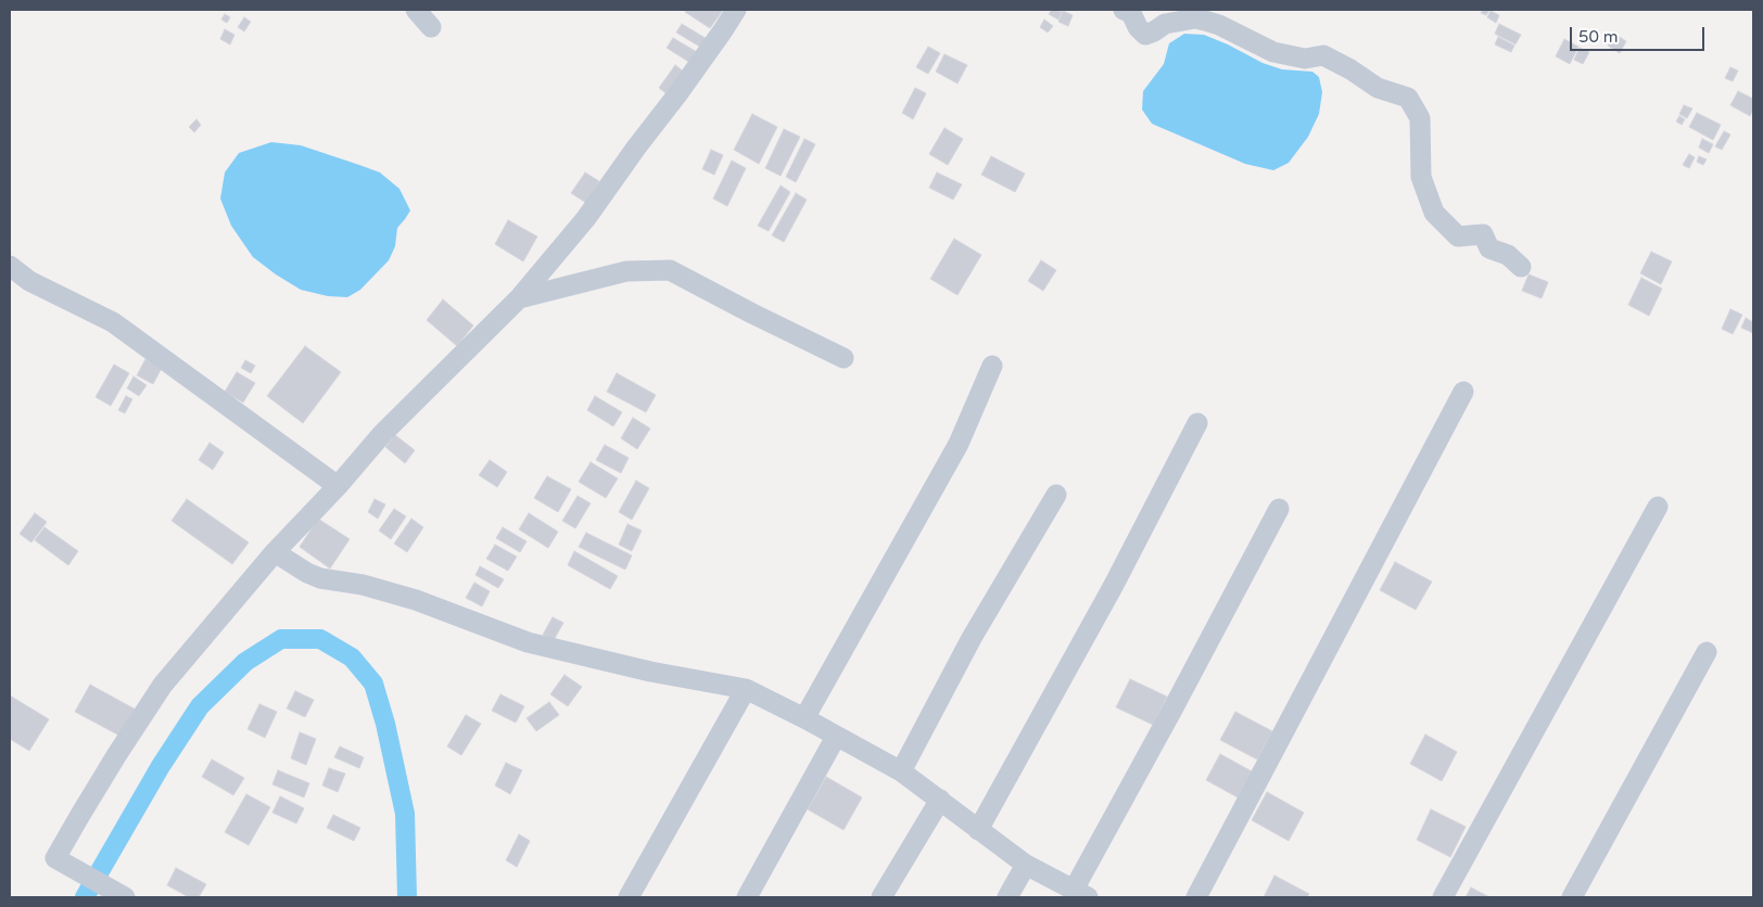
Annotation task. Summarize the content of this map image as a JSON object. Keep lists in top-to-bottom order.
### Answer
{
  "scale_bar": "50 m"
}
